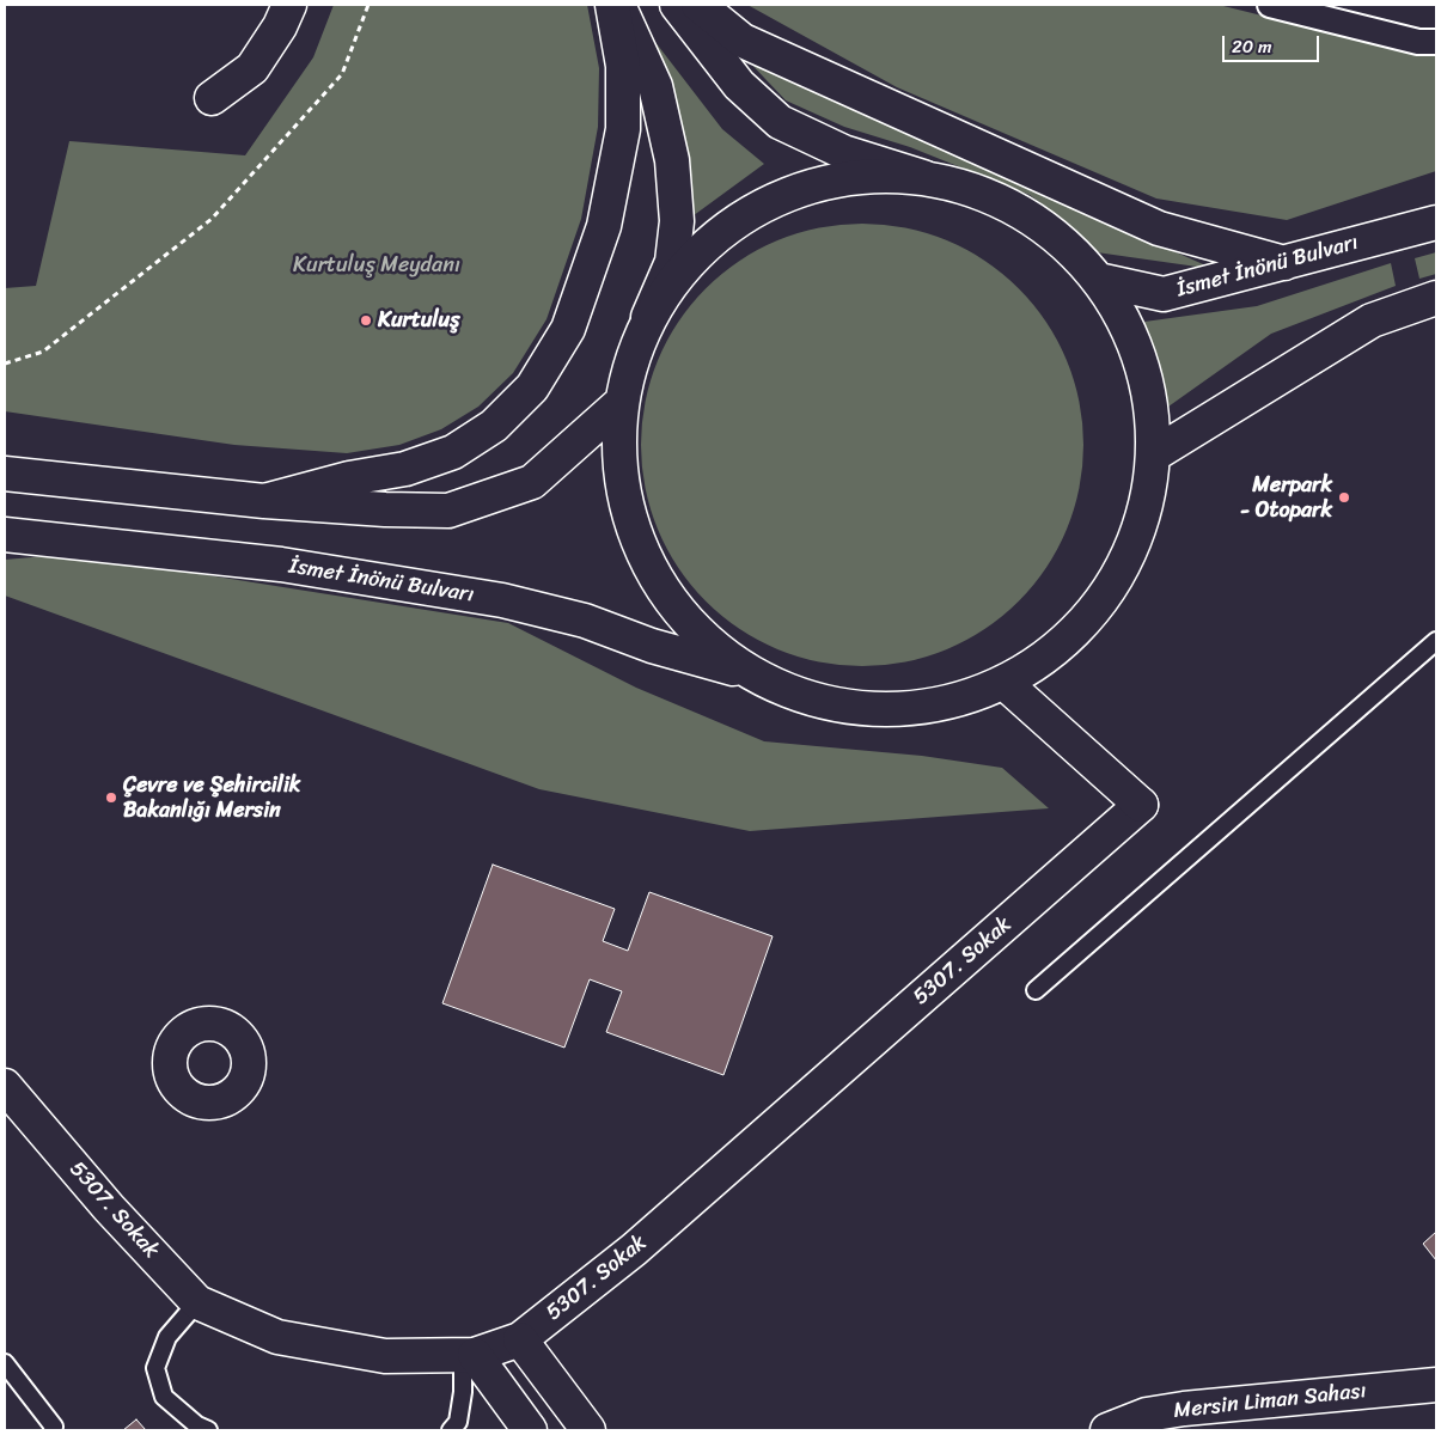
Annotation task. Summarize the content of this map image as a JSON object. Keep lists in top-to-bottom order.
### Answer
{
  "streets": {
    "main road": ["İsmet İnönü Bulvarı", "5307. Sokak", "Mersin Liman Sahası"]
  },
  "parks": ["Kurtuluş Meydanı"],
  "places": ["Kurtuluş", "Merpark - Otopark", "Çevre ve Şehircilik Bakanlığı Mersin"],
  "scale_bar": "20 m"
}
